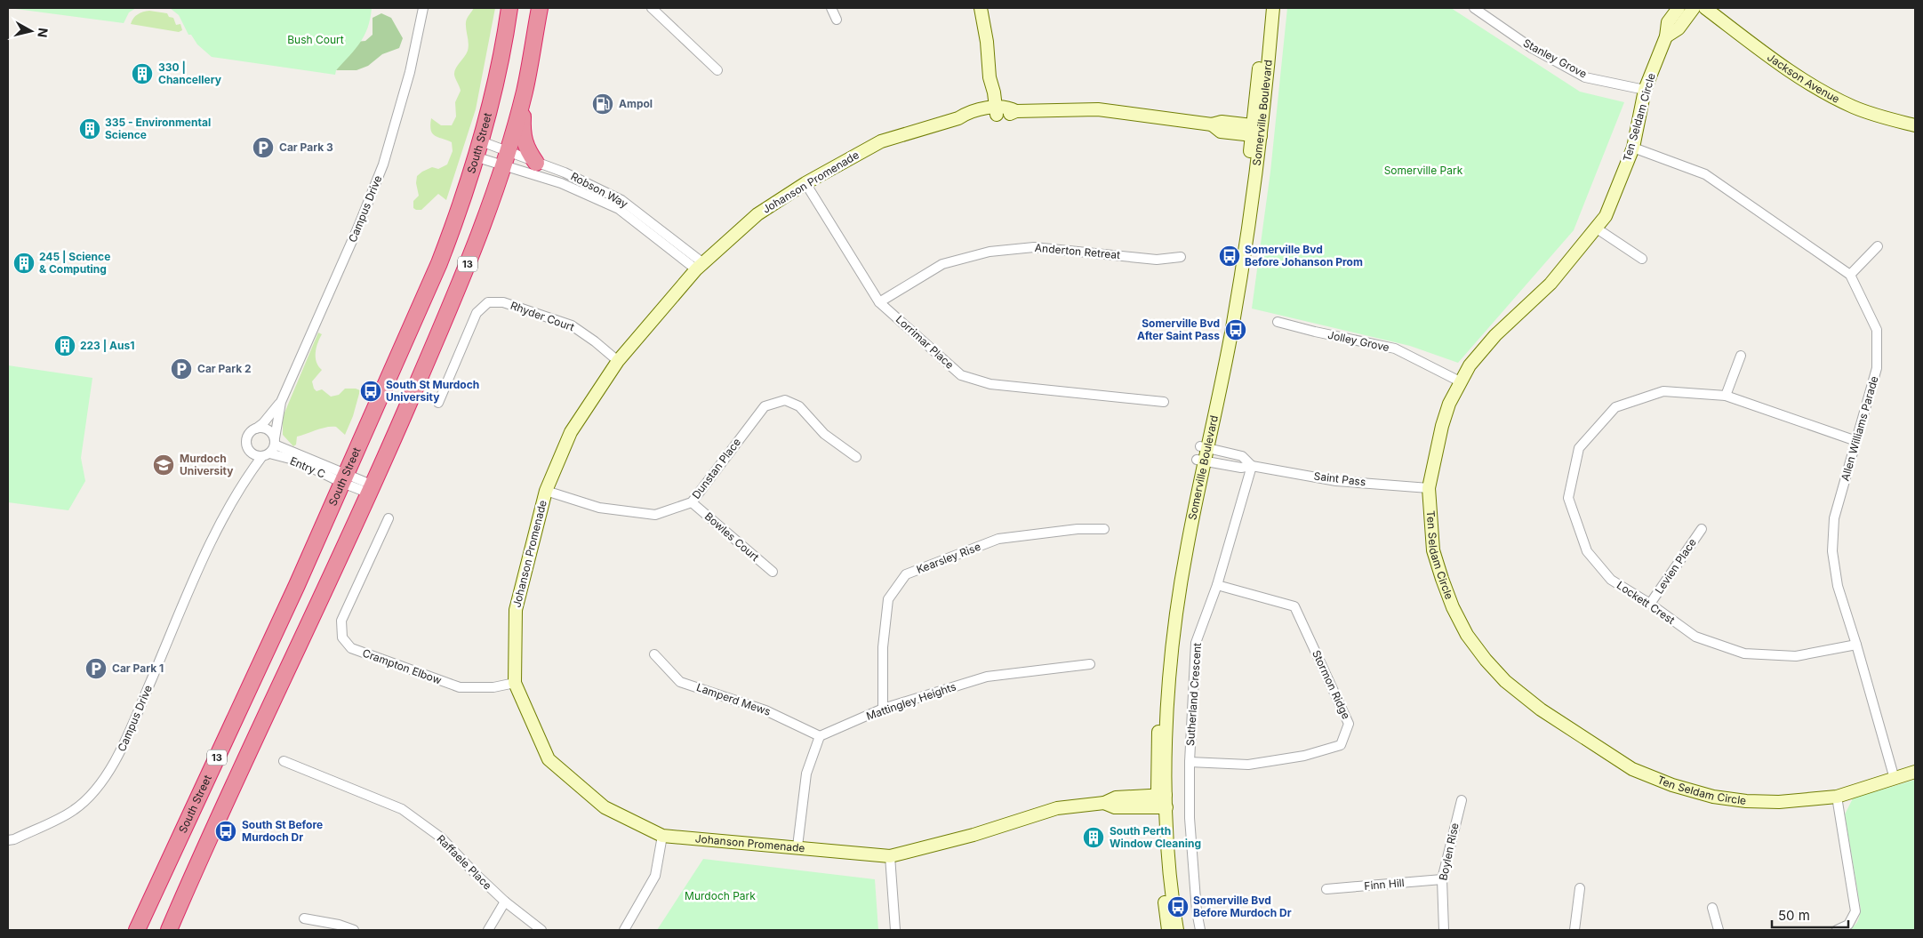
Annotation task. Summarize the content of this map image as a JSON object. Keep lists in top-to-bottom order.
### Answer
{
  "streets": {
    "highway": ["South Street", "13"],
    "street": [
      "Stanley Grove",
      "Jackson Avenue",
      "Somerville Boulevard",
      "Ten Seldam Circle",
      "Johanson Promenade",
      "Robson Way",
      "Campus Drive",
      "Anderton Retreat",
      "Rhyder Court",
      "Jolley Grove",
      "Lorrimar Place",
      "Allen Williams Parade",
      "Entry C",
      "Dunstan Place",
      "Saint Pass",
      "Bowles Court",
      "Kearsley Rise",
      "Levien Place",
      "Lockett Crest",
      "Crampton Elbow",
      "Stormon Ridge",
      "Sutherland Crescent",
      "Lamperd Mews",
      "Mattingley Heights",
      "Boylen Rise",
      "Raffaele Place",
      "Finn Hill"
    ]
  },
  "crossings": [
    ["Stanley Grove", "Ten Seldam Circle"],
    ["Somerville Boulevard", "Johanson Promenade"],
    ["Somerville Boulevard", "Saint Pass"],
    ["Ten Seldam Circle", "Jolley Grove"],
    ["Ten Seldam Circle", "Allen Williams Parade"],
    ["Ten Seldam Circle", "Saint Pass"],
    ["South Street", "Robson Way"],
    ["South Street", "Entry C"],
    ["Johanson Promenade", "Robson Way"],
    ["Johanson Promenade", "Rhyder Court"],
    ["Johanson Promenade", "Lorrimar Place"],
    ["Johanson Promenade", "Dunstan Place"],
    ["Johanson Promenade", "Crampton Elbow"],
    ["Robson Way", "13"],
    ["Campus Drive", "Entry C"],
    ["Anderton Retreat", "Lorrimar Place"],
    ["13", "Entry C"],
    ["Allen Williams Parade", "Lockett Crest"],
    ["Dunstan Place", "Bowles Court"],
    ["Saint Pass", "Sutherland Crescent"],
    ["Kearsley Rise", "Mattingley Heights"],
    ["Levien Place", "Lockett Crest"],
    ["Stormon Ridge", "Sutherland Crescent"],
    ["Lamperd Mews", "Mattingley Heights"],
    ["Boylen Rise", "Finn Hill"]
  ],
  "parks": ["Bush Court", "Somerville Park", "Murdoch Park"],
  "places": {
    "building": [
      "330 | Chancellery",
      "335 - Environmental Science",
      "245 | Science & Computing",
      "223 | Aus1",
      "South Perth Window Cleaning"
    ],
    "fuel station": ["Ampol"],
    "parking": ["Car Park 3", "Car Park 2", "Car Park 1"],
    "bus stop": [
      "Somerville Bvd Before Johanson Prom",
      "Somerville Bvd After Saint Pass",
      "South St Murdoch University",
      "South St Before Murdoch Dr",
      "Somerville Bvd Before Murdoch Dr"
    ],
    "school or university": ["Murdoch University"]
  },
  "scale_bar": "50 m",
  "north": "right"
}
